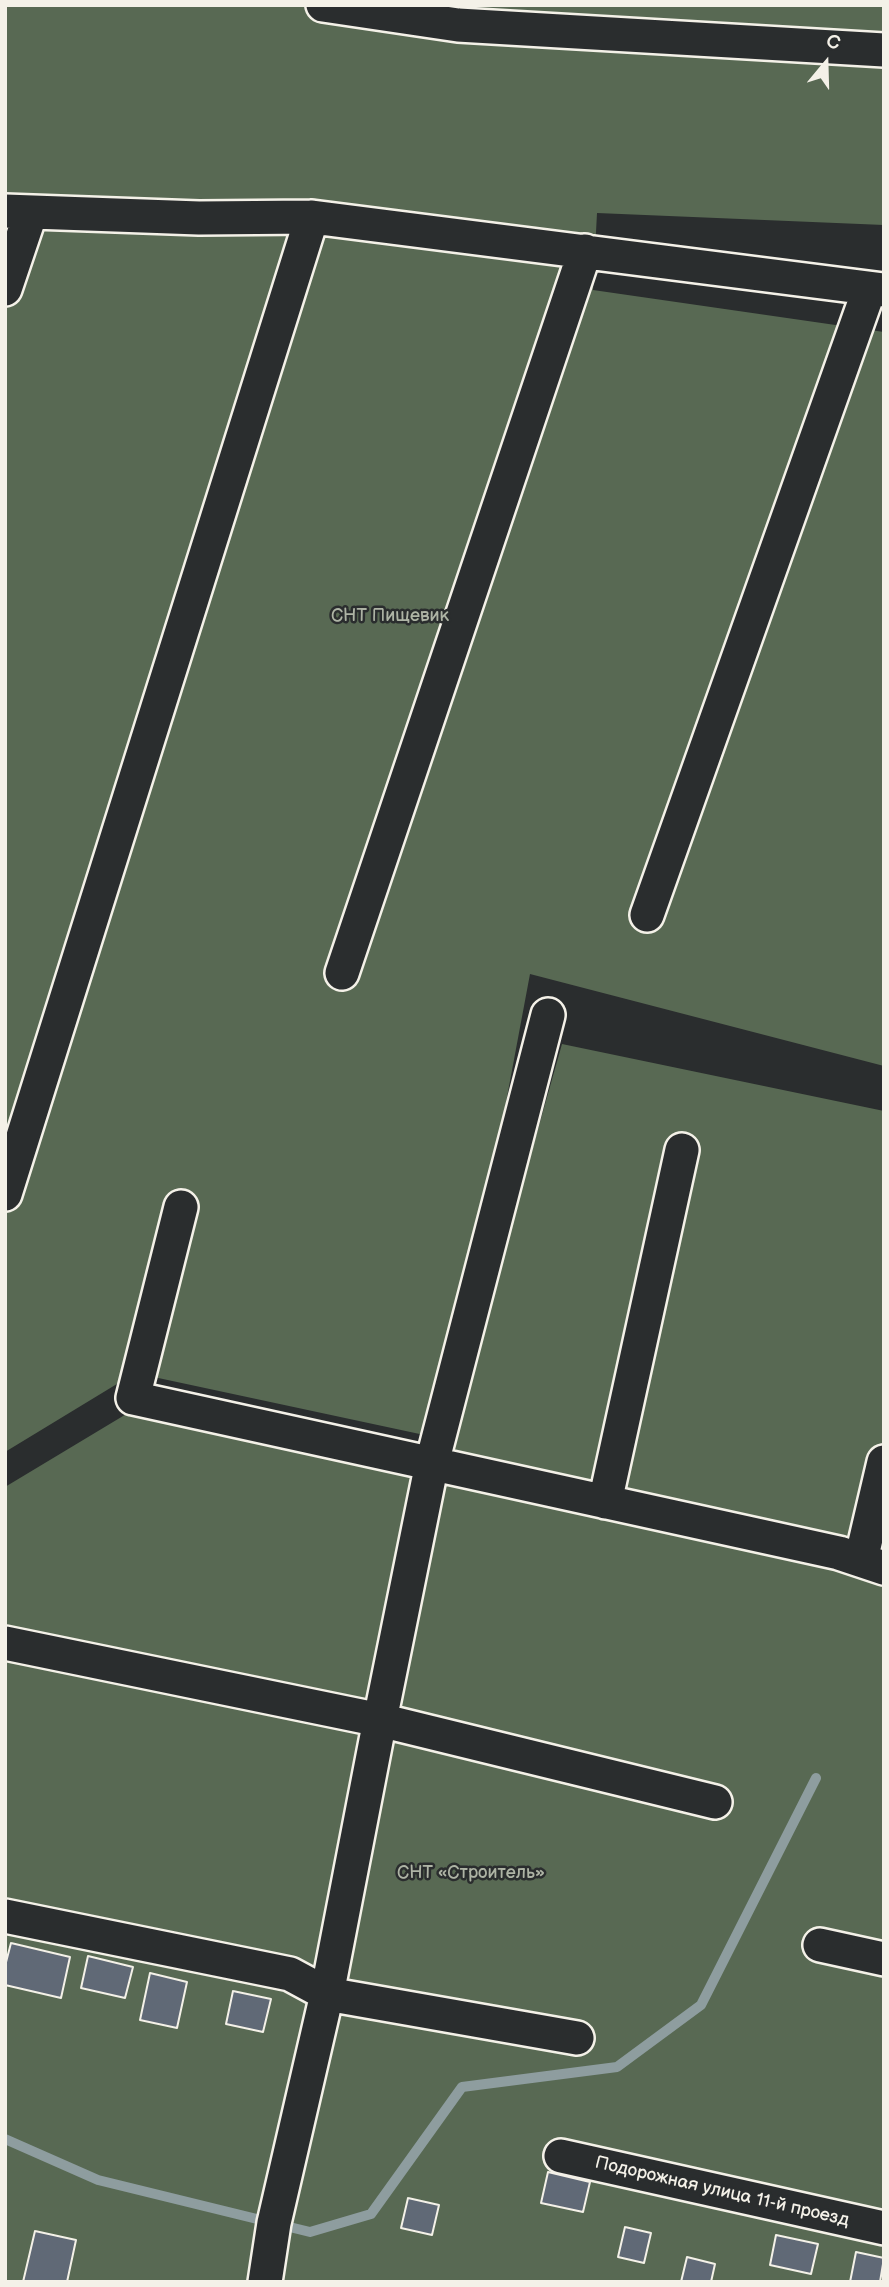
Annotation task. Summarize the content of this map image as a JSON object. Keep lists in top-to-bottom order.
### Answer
{
  "streets": {
    "street": ["Подорожная улица 11-й проезд"]
  },
  "parks": ["СНТ Пищевик", "СНТ «Строитель»"],
  "north": "top"
}
